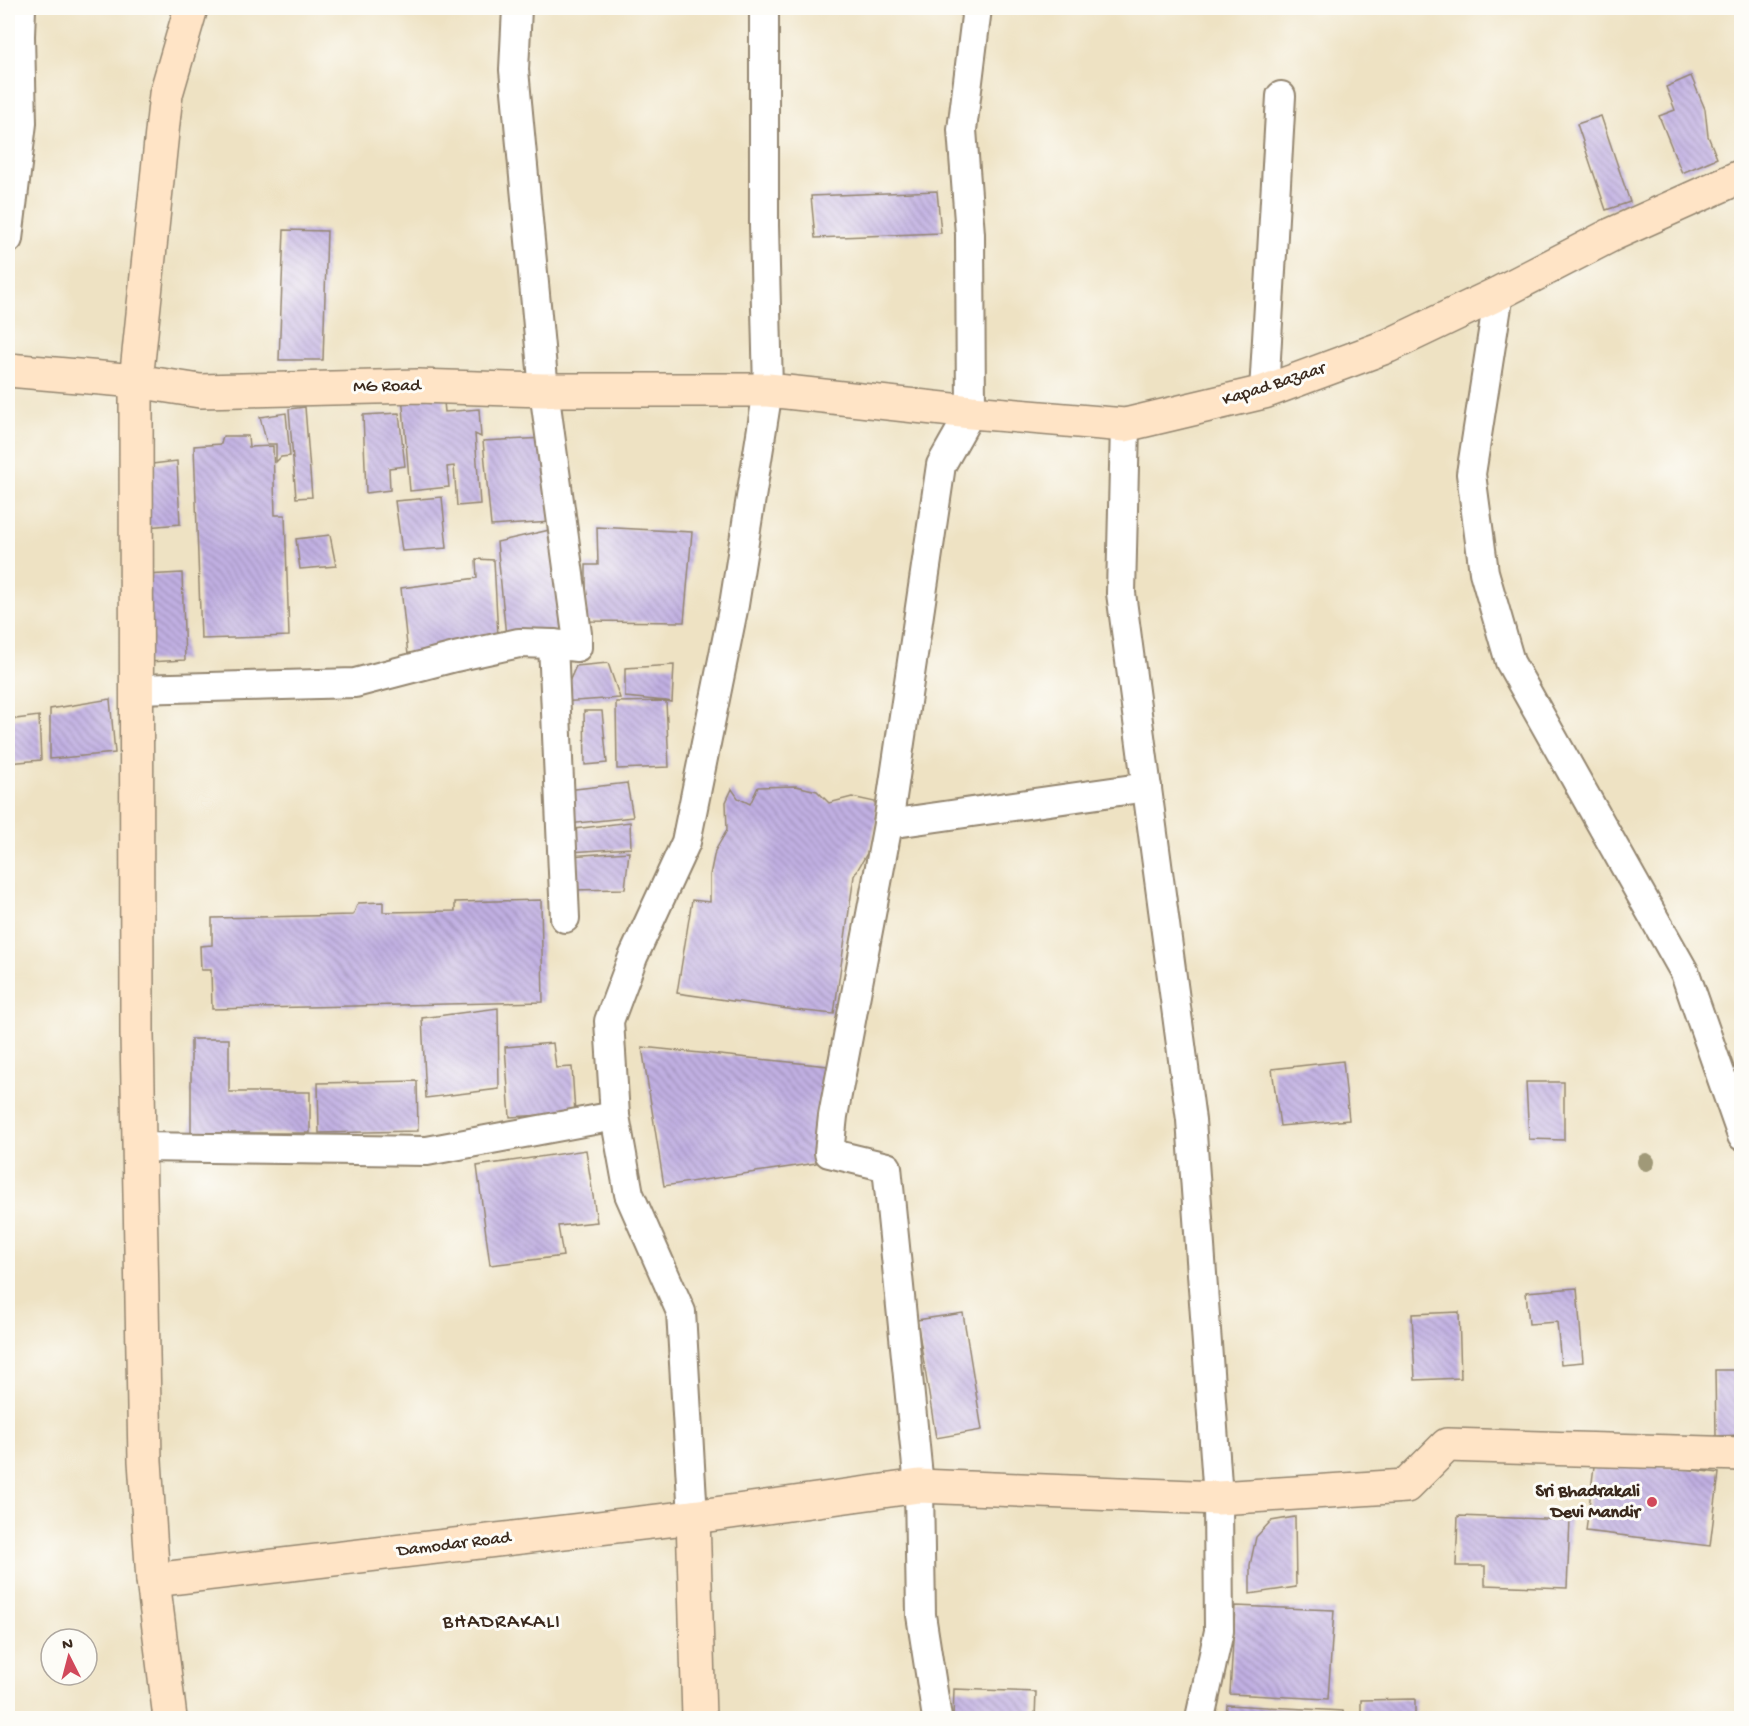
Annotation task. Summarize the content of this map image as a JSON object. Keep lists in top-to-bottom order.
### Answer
{
  "streets": {
    "street": ["Kapad Bazaar", "MG Road", "Damodar Road"]
  },
  "crossings": [
    ["Kapad Bazaar", "MG Road"]
  ],
  "districts": ["BHADRAKALI"],
  "places": ["Sri Bhadrakali Devi Mandir"],
  "north": "top"
}
